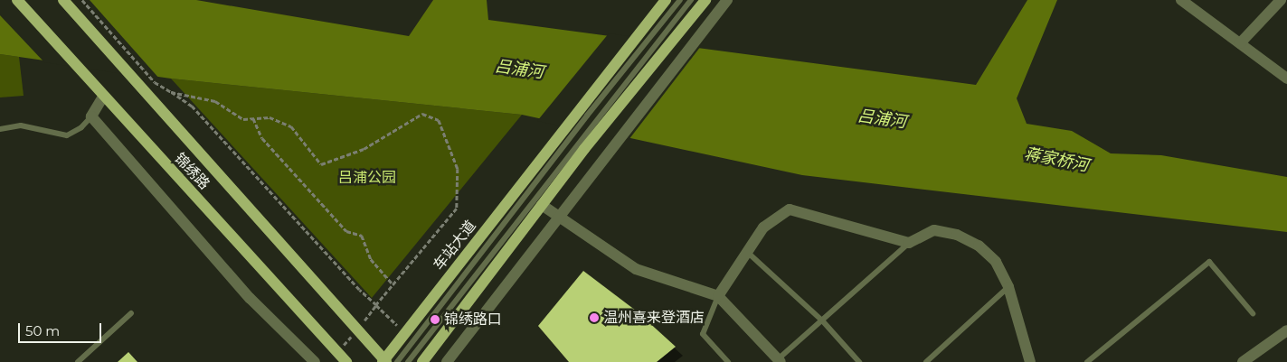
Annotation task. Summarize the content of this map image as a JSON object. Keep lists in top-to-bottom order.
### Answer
{
  "streets": {
    "main road": ["锦绣路", "车站大道"]
  },
  "crossings": [
    ["锦绣路", "车站大道"]
  ],
  "water": ["吕浦河", "蒋家桥河"],
  "parks": ["吕浦公园"],
  "places": ["温州喜来登酒店", "锦绣路口"],
  "scale_bar": "50 m"
}
